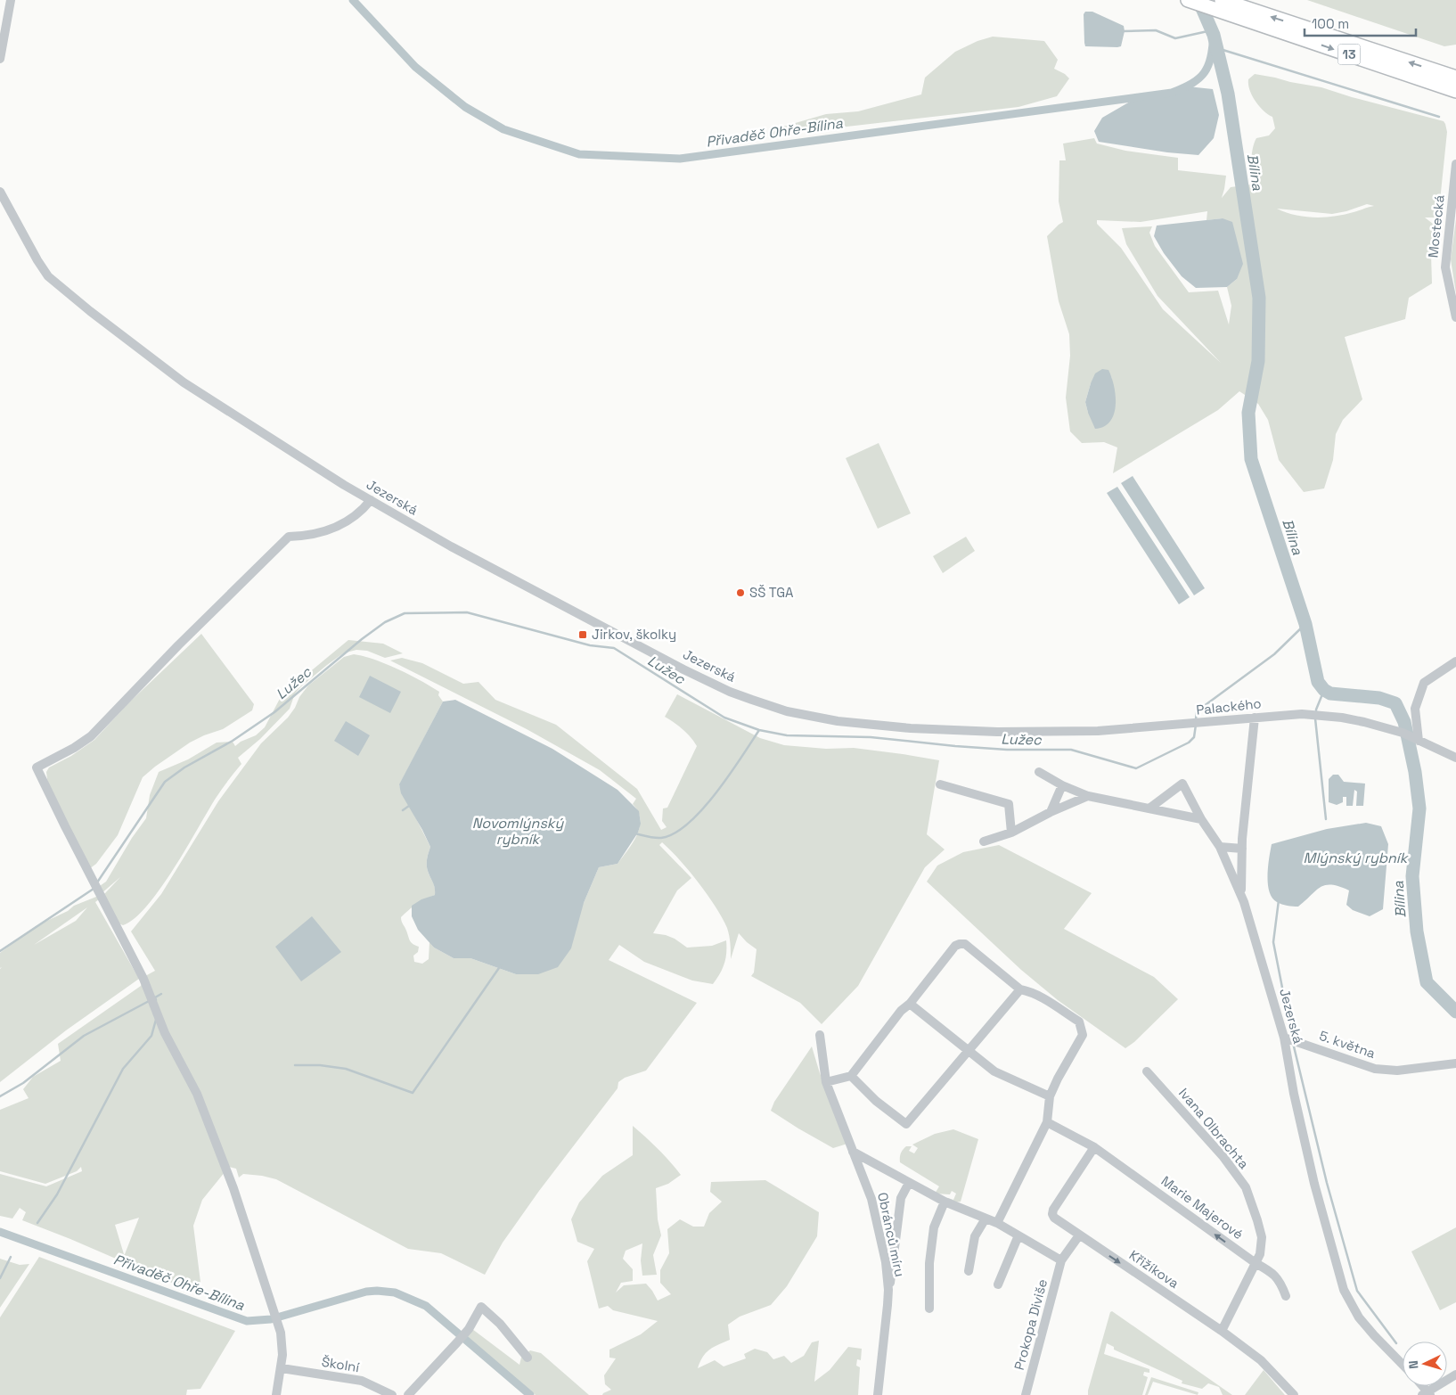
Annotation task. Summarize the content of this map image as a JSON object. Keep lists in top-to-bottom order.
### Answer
{
  "streets": {
    "highway": ["13"],
    "street": [
      "Mostecká",
      "Jezerská",
      "Palackého",
      "5. května",
      "Ivana Olbrachta",
      "Marie Majerové",
      "Obránců míru",
      "Křižíkova",
      "Prokopa Diviše",
      "Školní"
    ]
  },
  "crossings": [
    ["Jezerská", "Palackého"],
    ["Jezerská", "5. května"],
    ["Ivana Olbrachta", "Marie Majerové"],
    ["Ivana Olbrachta", "Křižíkova"],
    ["Marie Majerové", "Křižíkova"]
  ],
  "one_way": ["Marie Majerové", "Křižíkova"],
  "water": [
    "Přivaděč Ohře-Bílina",
    "Bílina",
    "Lužec",
    "Novomlýnský rybník",
    "Mlýnský rybník"
  ],
  "places": {
    "other": ["SŠ TGA"],
    "transit": ["Jirkov, školky"]
  },
  "scale_bar": "100 m",
  "north": "left"
}
